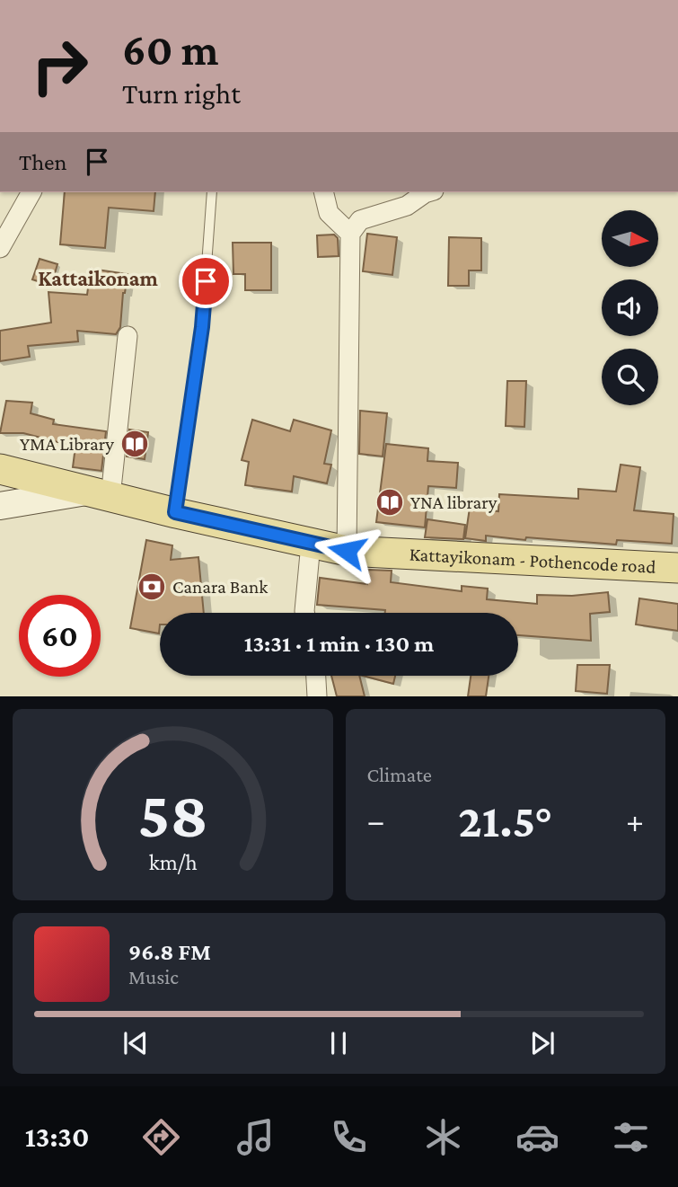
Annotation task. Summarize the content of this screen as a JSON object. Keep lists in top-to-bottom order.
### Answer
{
  "streets": {
    "main road": ["Kattayikonam - Pothencode road"]
  },
  "districts": ["Kattaikonam"],
  "places": {
    "library": ["YMA Library", "YNA library"],
    "bank": ["Canara Bank"]
  },
  "north": "right",
  "page": {
    "turn": ["60 m", "Turn right"],
    "then": "Then",
    "limit": "60",
    "trip": "13:31 · 1 min · 130 m",
    "tile": "Climate",
    "heat": ["−", "21.5°", "+"],
    "song": ["96.8 FM", "Music"],
    "tabs": "13:30",
    "gauge": ["58", "km/h"]
  }
}
